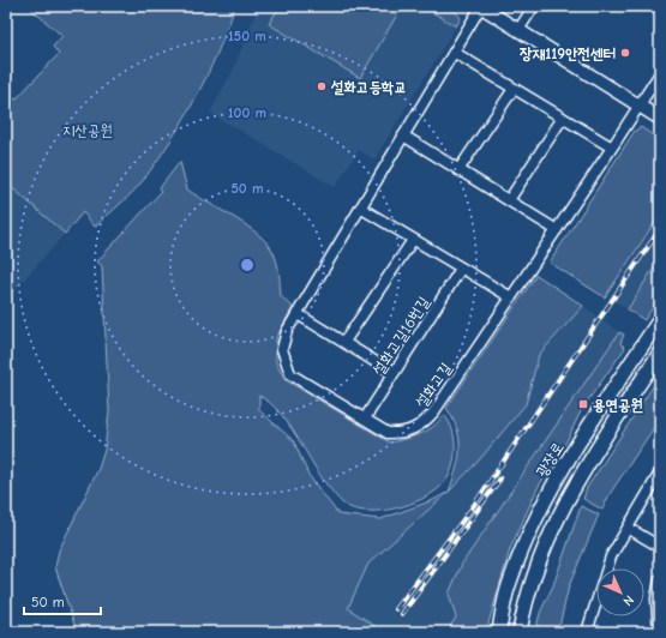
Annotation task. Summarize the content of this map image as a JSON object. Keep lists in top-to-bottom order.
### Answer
{
  "streets": {
    "main road": ["광장로"],
    "street": ["설화고길16번길", "설화고길"]
  },
  "crossings": [
    ["설화고길16번길", "설화고길"]
  ],
  "parks": ["지산공원"],
  "places": {
    "other": ["장재119안전센터", "설화고등학교"],
    "transit": ["용연공원"]
  },
  "scale_bar": "50 m",
  "north": "bottom right",
  "rings": ["150 m", "100 m", "50 m"]
}
